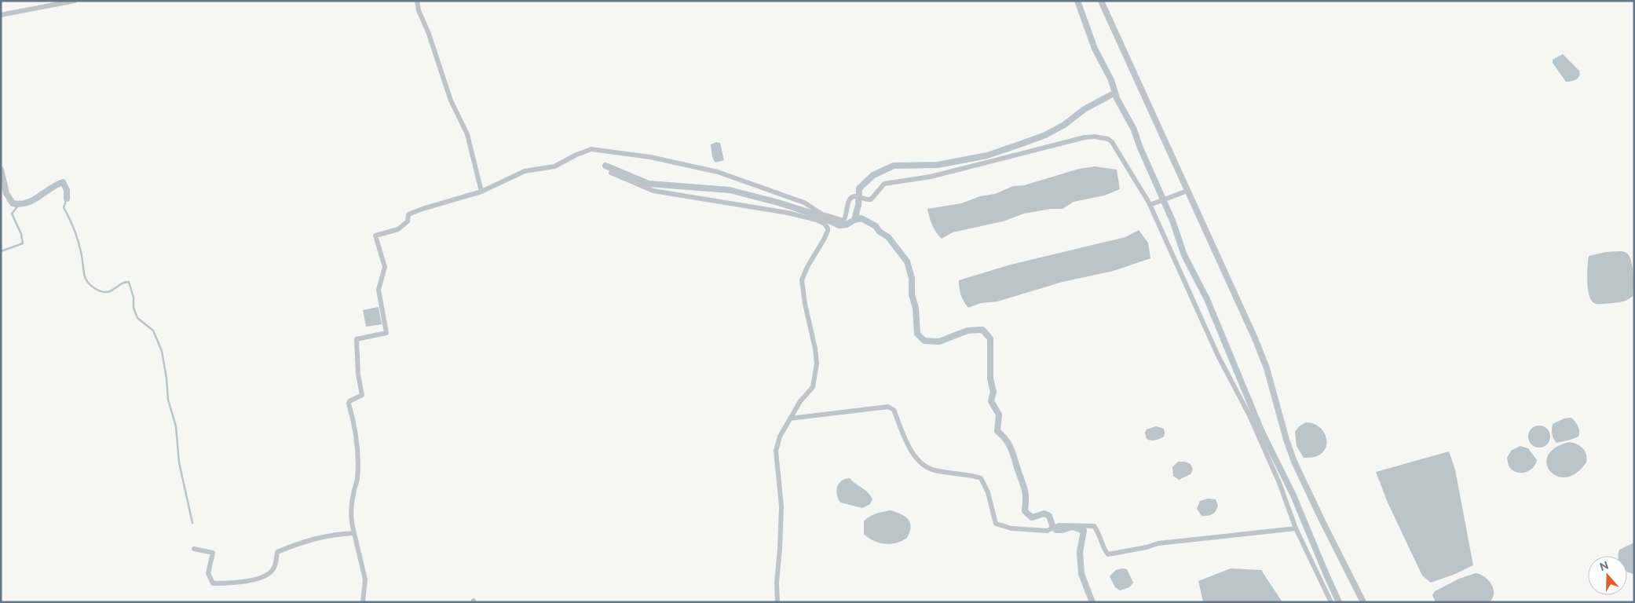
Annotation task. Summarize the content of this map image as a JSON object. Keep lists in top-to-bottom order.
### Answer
{
  "north": "top"
}
